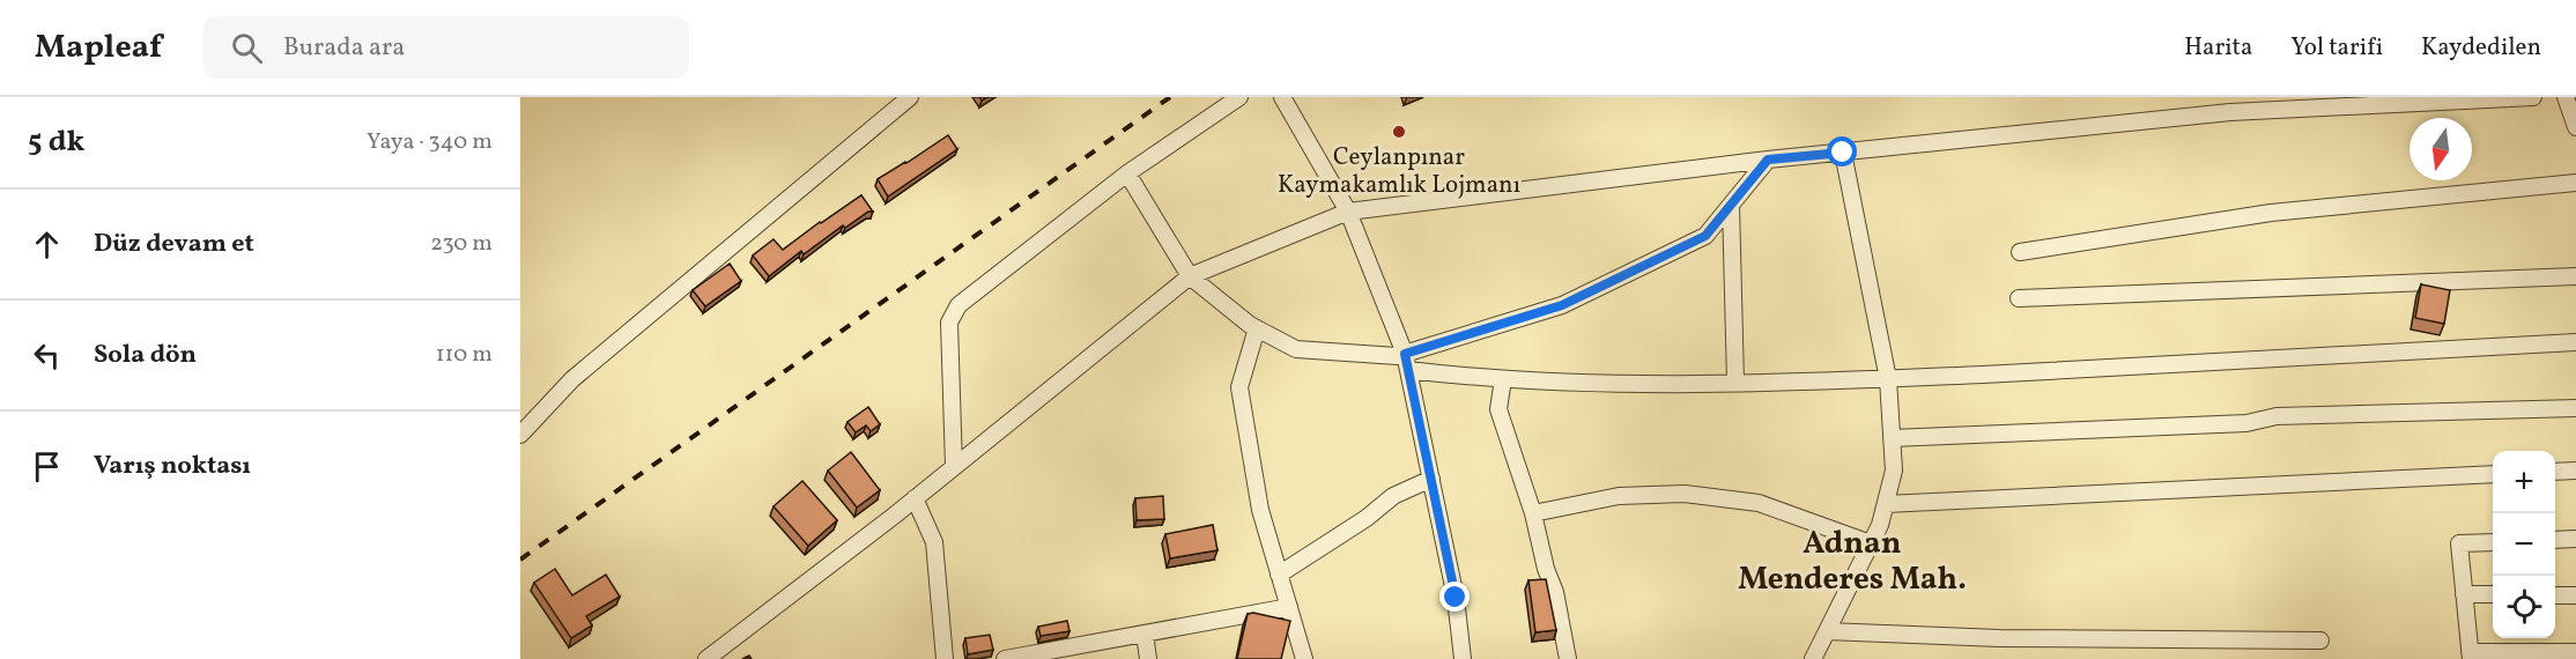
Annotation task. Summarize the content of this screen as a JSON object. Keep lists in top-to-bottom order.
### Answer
{
  "districts": ["Adnan Menderes Mah."],
  "places": ["Ceylanpınar Kaymakamlık Lojmanı"],
  "north": "bottom",
  "page": {
    "header": "Mapleaf",
    "search": "Burada ara",
    "nav": ["Harita", "Yol tarifi", "Kaydedilen"],
    "heading": ["5 dk", "Yaya · 340 m"],
    "list": [
      ["Düz devam et", "230 m"],
      ["Sola dön", "110 m"],
      "Varış noktası"
    ],
    "map_buttons": ["+", "−"]
  }
}
